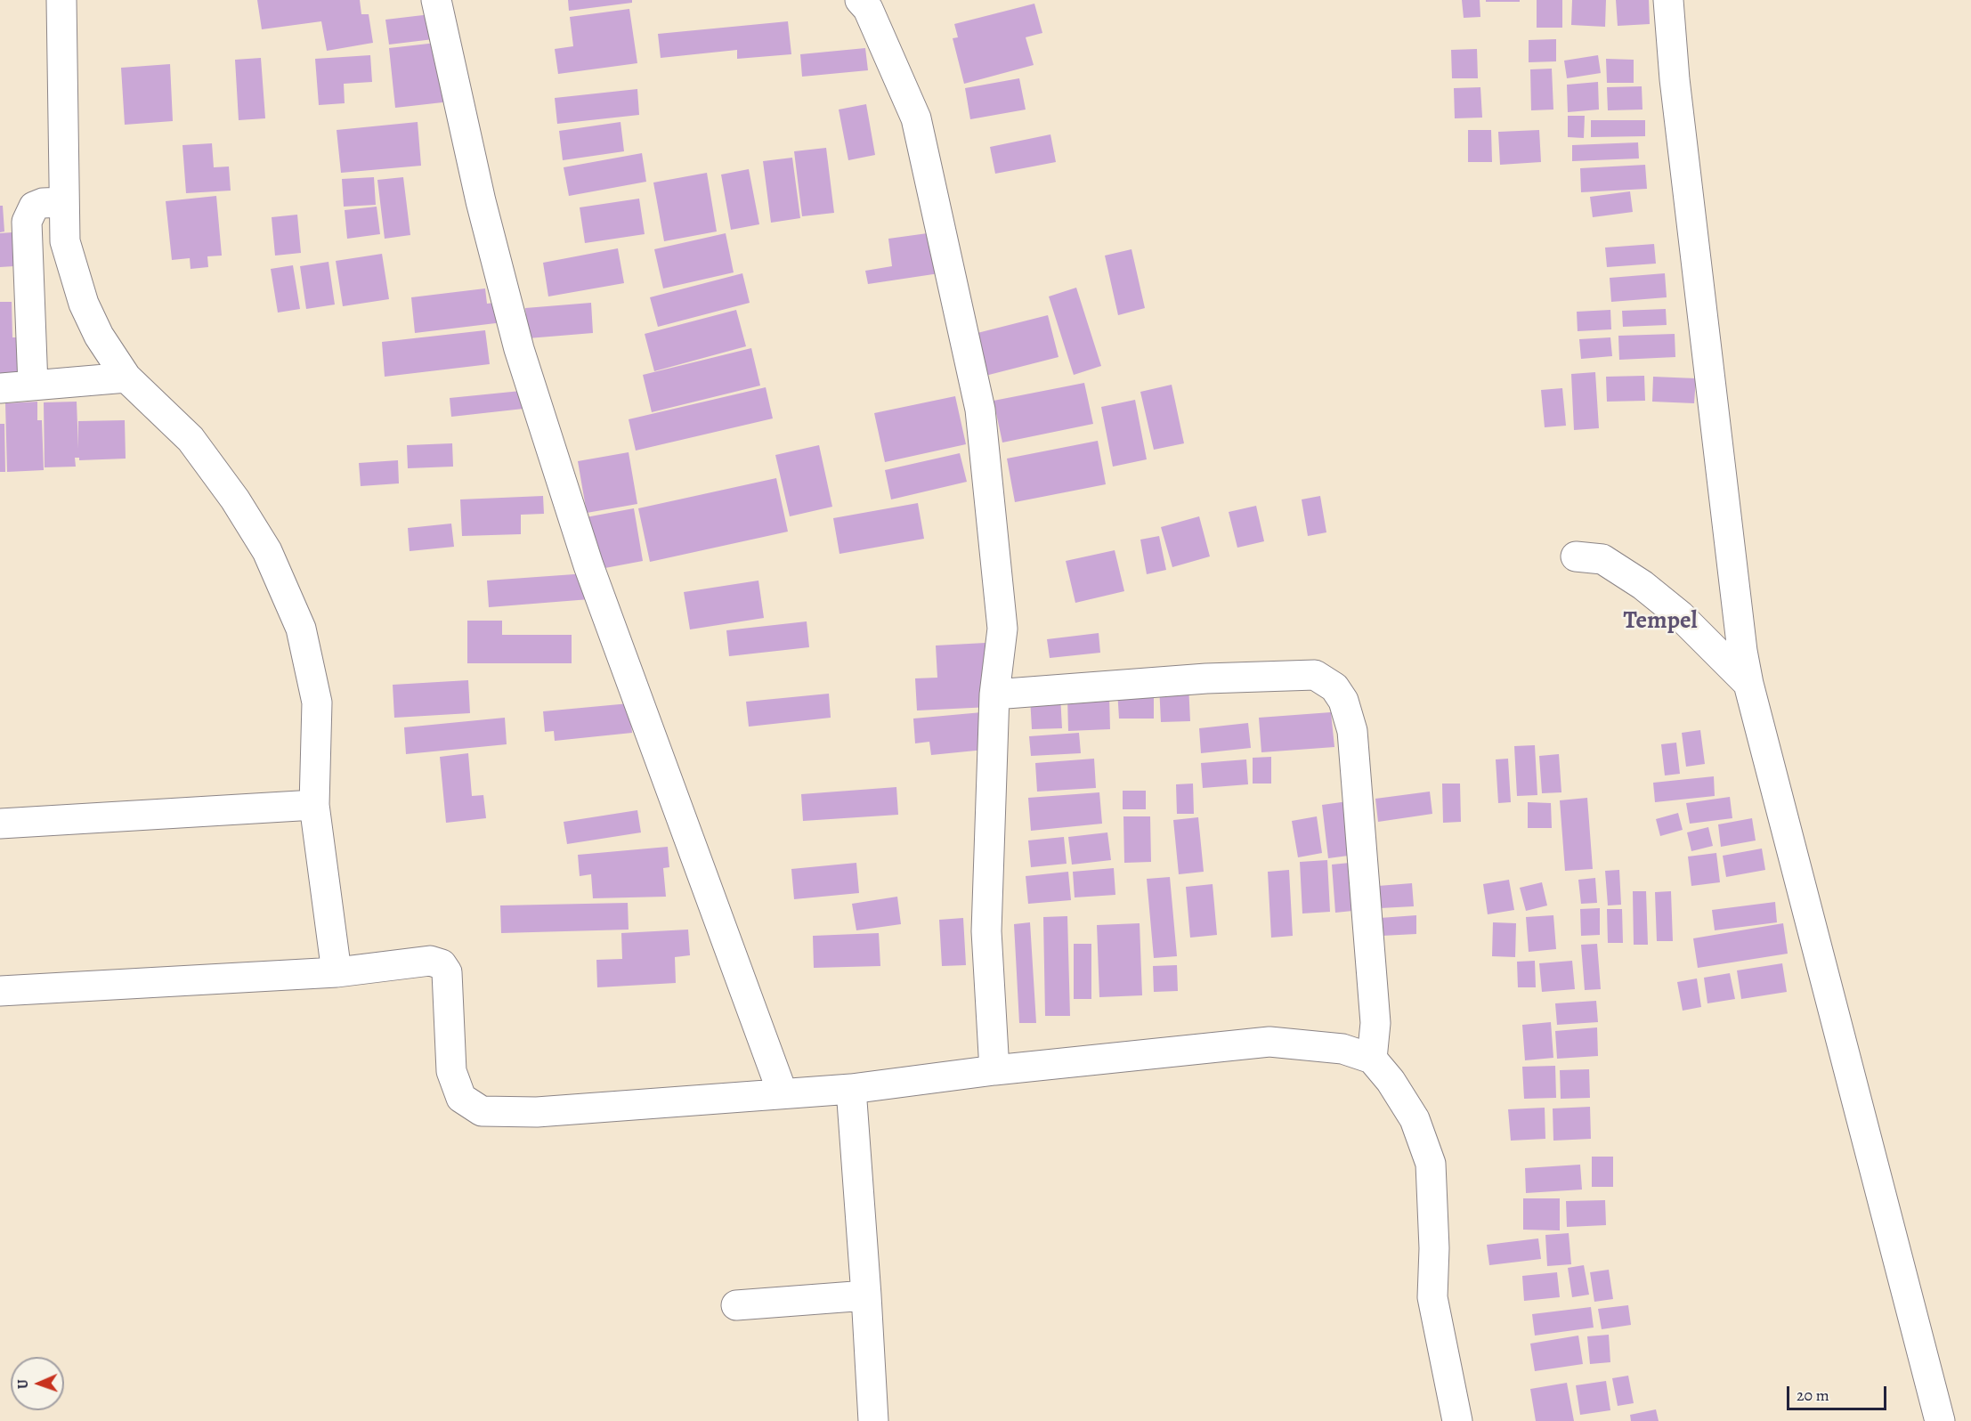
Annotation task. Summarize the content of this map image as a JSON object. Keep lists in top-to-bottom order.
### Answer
{
  "districts": ["Tempel"],
  "scale_bar": "20 m",
  "north": "left"
}
